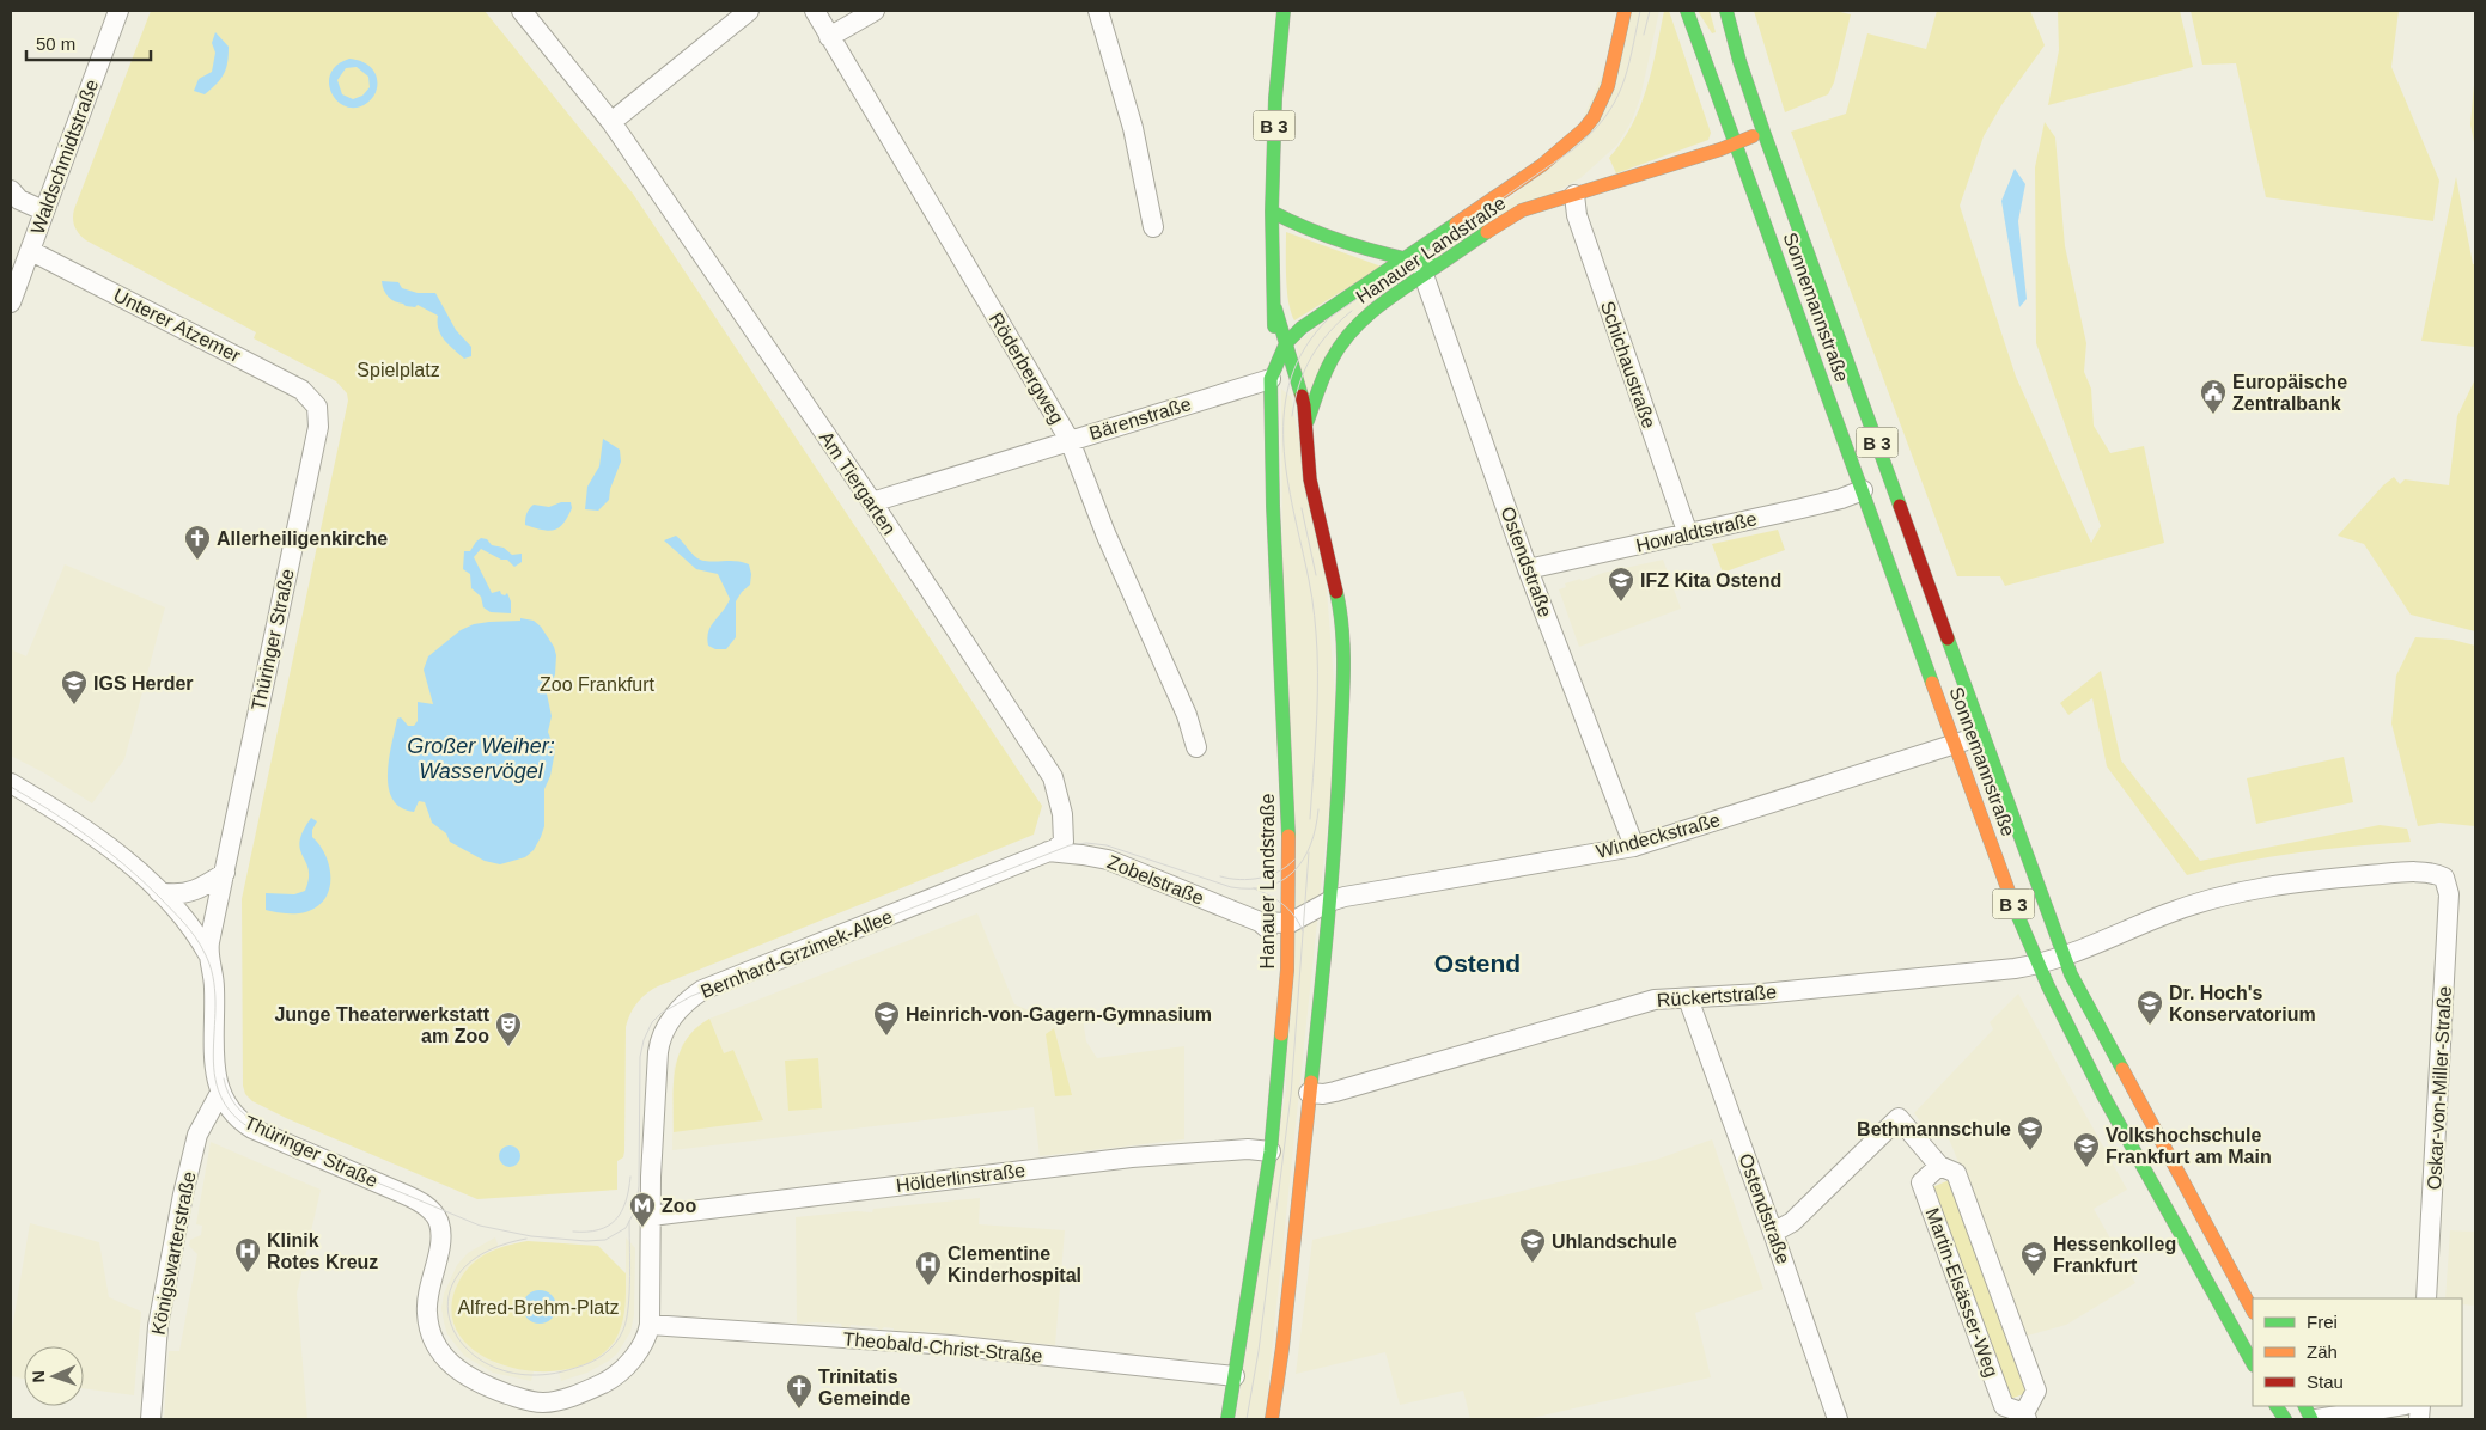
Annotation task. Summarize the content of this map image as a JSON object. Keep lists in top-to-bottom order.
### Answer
{
  "streets": {
    "main road": ["B 3", "Hanauer Landstraße", "Sonnemannstraße"],
    "street": [
      "Waldschmidtstraße",
      "Unterer Atzemer",
      "Schichaustraße",
      "Röderbergweg",
      "Bärenstraße",
      "Am Tiergarten",
      "Howaldtstraße",
      "Ostendstraße",
      "Thüringer Straße",
      "Windeckstraße",
      "Zobelstraße",
      "Bernhard-Grzimek-Allee",
      "Rückertstraße",
      "Oskar-von-Miller-Straße",
      "Hölderlinstraße",
      "Königswarterstraße",
      "Martin-Elsässer-Weg",
      "Theobald-Christ-Straße"
    ]
  },
  "crossings": [
    ["B 3", "Hanauer Landstraße"],
    ["B 3", "Sonnemannstraße"],
    ["Waldschmidtstraße", "Unterer Atzemer"],
    ["Hanauer Landstraße", "Sonnemannstraße"],
    ["Hanauer Landstraße", "Schichaustraße"],
    ["Hanauer Landstraße", "Bärenstraße"],
    ["Hanauer Landstraße", "Ostendstraße"],
    ["Hanauer Landstraße", "Windeckstraße"],
    ["Hanauer Landstraße", "Zobelstraße"],
    ["Hanauer Landstraße", "Rückertstraße"],
    ["Hanauer Landstraße", "Hölderlinstraße"],
    ["Hanauer Landstraße", "Theobald-Christ-Straße"],
    ["Sonnemannstraße", "Howaldtstraße"],
    ["Sonnemannstraße", "Windeckstraße"],
    ["Sonnemannstraße", "Rückertstraße"],
    ["Unterer Atzemer", "Thüringer Straße"],
    ["Schichaustraße", "Howaldtstraße"],
    ["Röderbergweg", "Bärenstraße"],
    ["Bärenstraße", "Am Tiergarten"],
    ["Am Tiergarten", "Zobelstraße"],
    ["Am Tiergarten", "Bernhard-Grzimek-Allee"],
    ["Howaldtstraße", "Ostendstraße"],
    ["Ostendstraße", "Windeckstraße"],
    ["Ostendstraße", "Rückertstraße"],
    ["Ostendstraße", "Martin-Elsässer-Weg"],
    ["Thüringer Straße", "Königswarterstraße"],
    ["Windeckstraße", "Zobelstraße"],
    ["Zobelstraße", "Bernhard-Grzimek-Allee"],
    ["Bernhard-Grzimek-Allee", "Hölderlinstraße"],
    ["Rückertstraße", "Oskar-von-Miller-Straße"]
  ],
  "districts": ["Ostend"],
  "water": ["Großer Weiher: Wasservögel"],
  "parks": ["Spielplatz", "Zoo Frankfurt", "Alfred-Brehm-Platz"],
  "places": {
    "public building": ["Europäische Zentralbank"],
    "church": ["Allerheiligenkirche", "Trinitatis Gemeinde"],
    "school or university": [
      "IFZ Kita Ostend",
      "IGS Herder",
      "Dr. Hoch's Konservatorium",
      "Heinrich-von-Gagern-Gymnasium",
      "Bethmannschule",
      "Volkshochschule Frankfurt am Main",
      "Uhlandschule",
      "Hessenkolleg Frankfurt"
    ],
    "theatre": ["Junge Theaterwerkstatt am Zoo"],
    "metro station": ["Zoo"],
    "hospital": ["Klinik Rotes Kreuz", "Clementine Kinderhospital"]
  },
  "legend": ["Frei", "Zäh", "Stau"],
  "scale_bar": "50 m",
  "north": "left"
}
